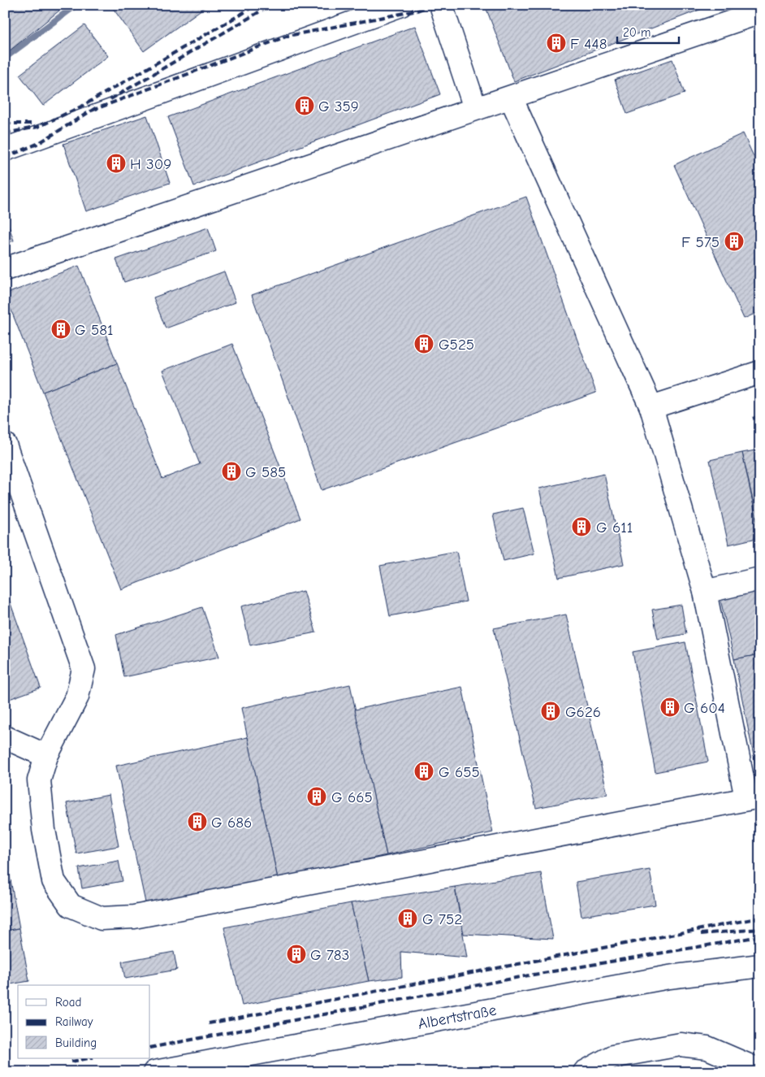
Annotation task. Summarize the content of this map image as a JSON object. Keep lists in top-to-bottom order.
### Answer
{
  "streets": {
    "street": ["Albertstraße"]
  },
  "places": {
    "building": [
      "F 448",
      "G 359",
      "H 309",
      "F 575",
      "G 581",
      "G525",
      "G 585",
      "G 611",
      "G 604",
      "G626",
      "G 655",
      "G 665",
      "G 686",
      "G 752",
      "G 783"
    ]
  },
  "legend": ["Road", "Railway", "Building"],
  "scale_bar": "20 m"
}
